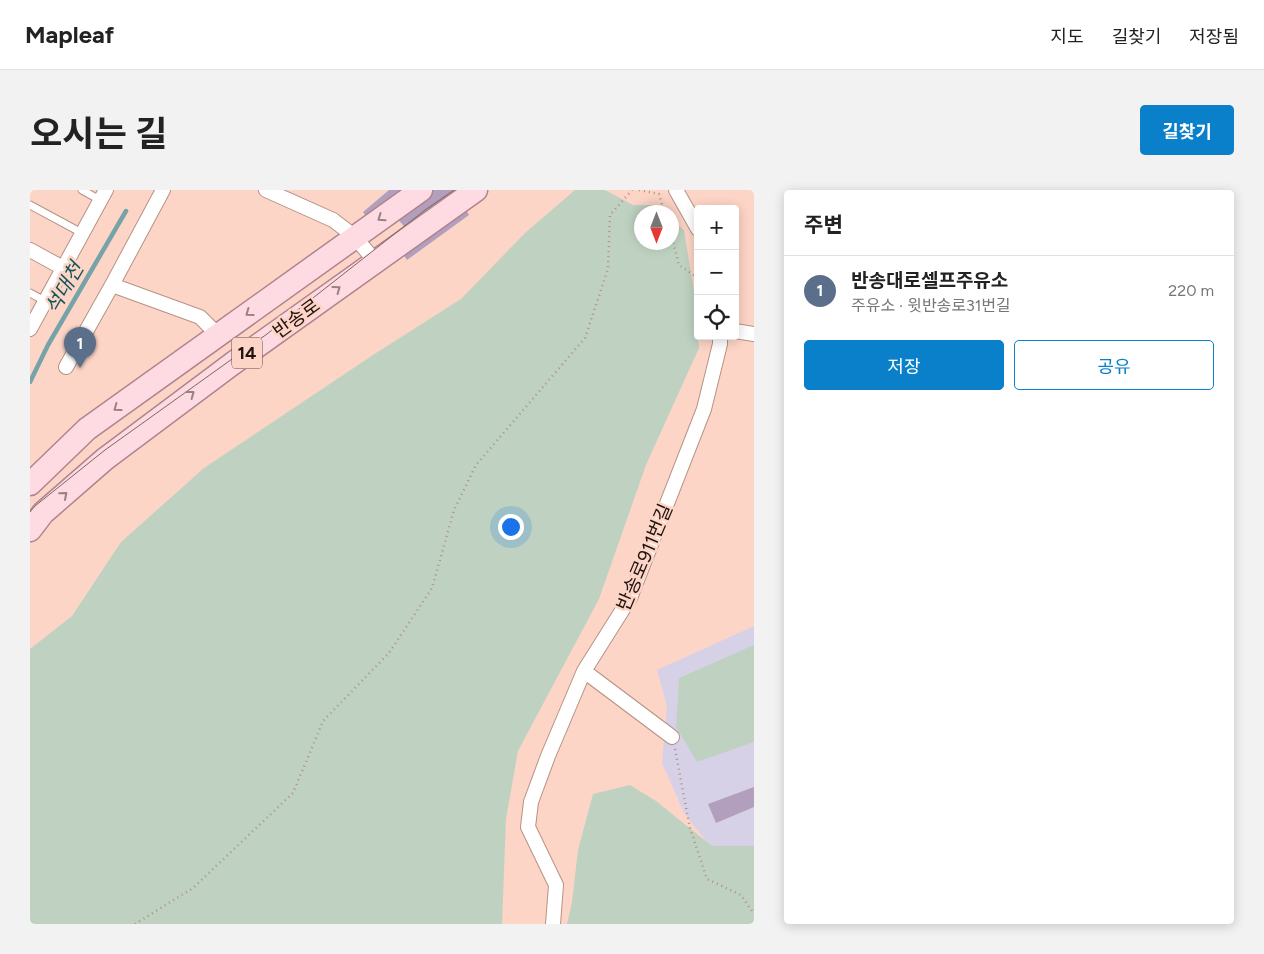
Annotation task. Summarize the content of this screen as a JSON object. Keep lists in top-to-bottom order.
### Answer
{
  "streets": {
    "main road": ["반송로", "14"],
    "street": ["반송로911번길"]
  },
  "water": ["석대천"],
  "north": "bottom",
  "page": {
    "header": "Mapleaf",
    "nav": ["지도", "길찾기", "저장됨"],
    "title": "오시는 길",
    "buttons": [
      "길찾기",
      ["저장", "공유"]
    ],
    "heading": "주변",
    "map_buttons": ["+", "−"],
    "list": [
      {
        "mark": "1",
        "name": "반송대로셀프주유소",
        "note": "주유소 · 윗반송로31번길",
        "value": "220 m"
      }
    ],
    "pins": "1"
  }
}
